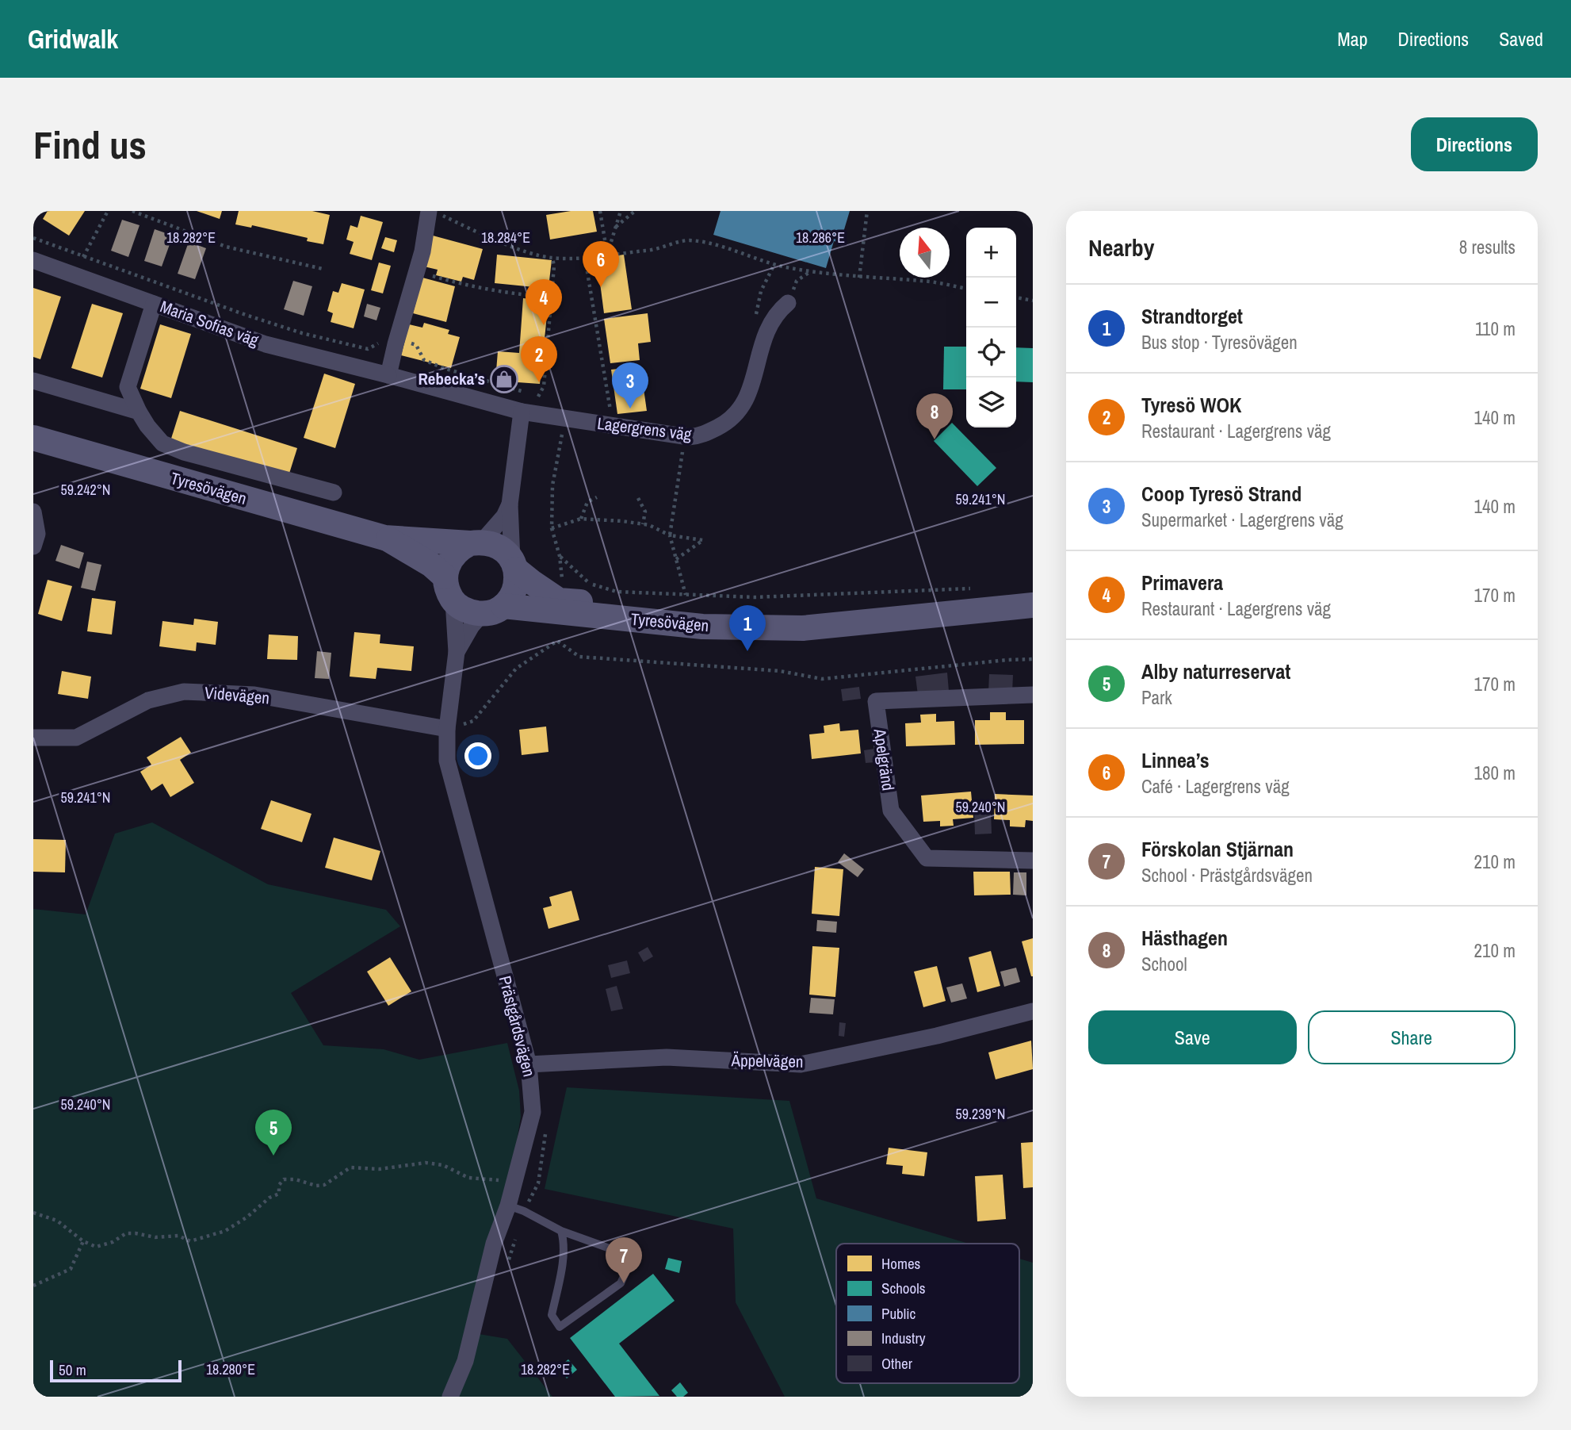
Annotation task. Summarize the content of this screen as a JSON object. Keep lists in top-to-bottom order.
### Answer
{
  "streets": {
    "main road": ["Tyresövägen"],
    "street": [
      "Maria Sofias väg",
      "Lagergrens väg",
      "Videvägen",
      "Apelgränd",
      "Prästgårdsvägen",
      "Äppelvägen"
    ]
  },
  "crossings": [
    ["Maria Sofias väg", "Lagergrens väg"],
    ["Tyresövägen", "Prästgårdsvägen"],
    ["Videvägen", "Prästgårdsvägen"],
    ["Prästgårdsvägen", "Äppelvägen"]
  ],
  "places": {
    "shop": ["Rebecka’s"]
  },
  "legend": [
    "Homes",
    "Schools",
    "Public",
    "Industry",
    "Other"
  ],
  "scale_bar": "50 m",
  "north": "top",
  "page": {
    "header": "Gridwalk",
    "nav": ["Map", "Directions", "Saved"],
    "buttons": [
      "Directions",
      ["Save", "Share"]
    ],
    "title": "Find us",
    "heading": ["Nearby", "8 results"],
    "map_buttons": ["+", "−"],
    "pins": [
      "6",
      "4",
      "2",
      "3",
      "8",
      "1",
      "5",
      "7"
    ],
    "list": [
      {
        "mark": "1",
        "name": "Strandtorget",
        "note": "Bus stop · Tyresövägen",
        "value": "110 m"
      },
      {
        "mark": "2",
        "name": "Tyresö WOK",
        "note": "Restaurant · Lagergrens väg",
        "value": "140 m"
      },
      {
        "mark": "3",
        "name": "Coop Tyresö Strand",
        "note": "Supermarket · Lagergrens väg",
        "value": "140 m"
      },
      {
        "mark": "4",
        "name": "Primavera",
        "note": "Restaurant · Lagergrens väg",
        "value": "170 m"
      },
      {
        "mark": "5",
        "name": "Alby naturreservat",
        "note": "Park",
        "value": "170 m"
      },
      {
        "mark": "6",
        "name": "Linnea’s",
        "note": "Café · Lagergrens väg",
        "value": "180 m"
      },
      {
        "mark": "7",
        "name": "Förskolan Stjärnan",
        "note": "School · Prästgårdsvägen",
        "value": "210 m"
      },
      {
        "mark": "8",
        "name": "Hästhagen",
        "note": "School",
        "value": "210 m"
      }
    ],
    "scale": "50 m"
  },
  "coordinates": [
    "18.282°E",
    "18.284°E",
    "18.286°E",
    "59.242°N",
    "59.241°N",
    "59.240°N",
    "59.239°N",
    "18.280°E"
  ]
}
